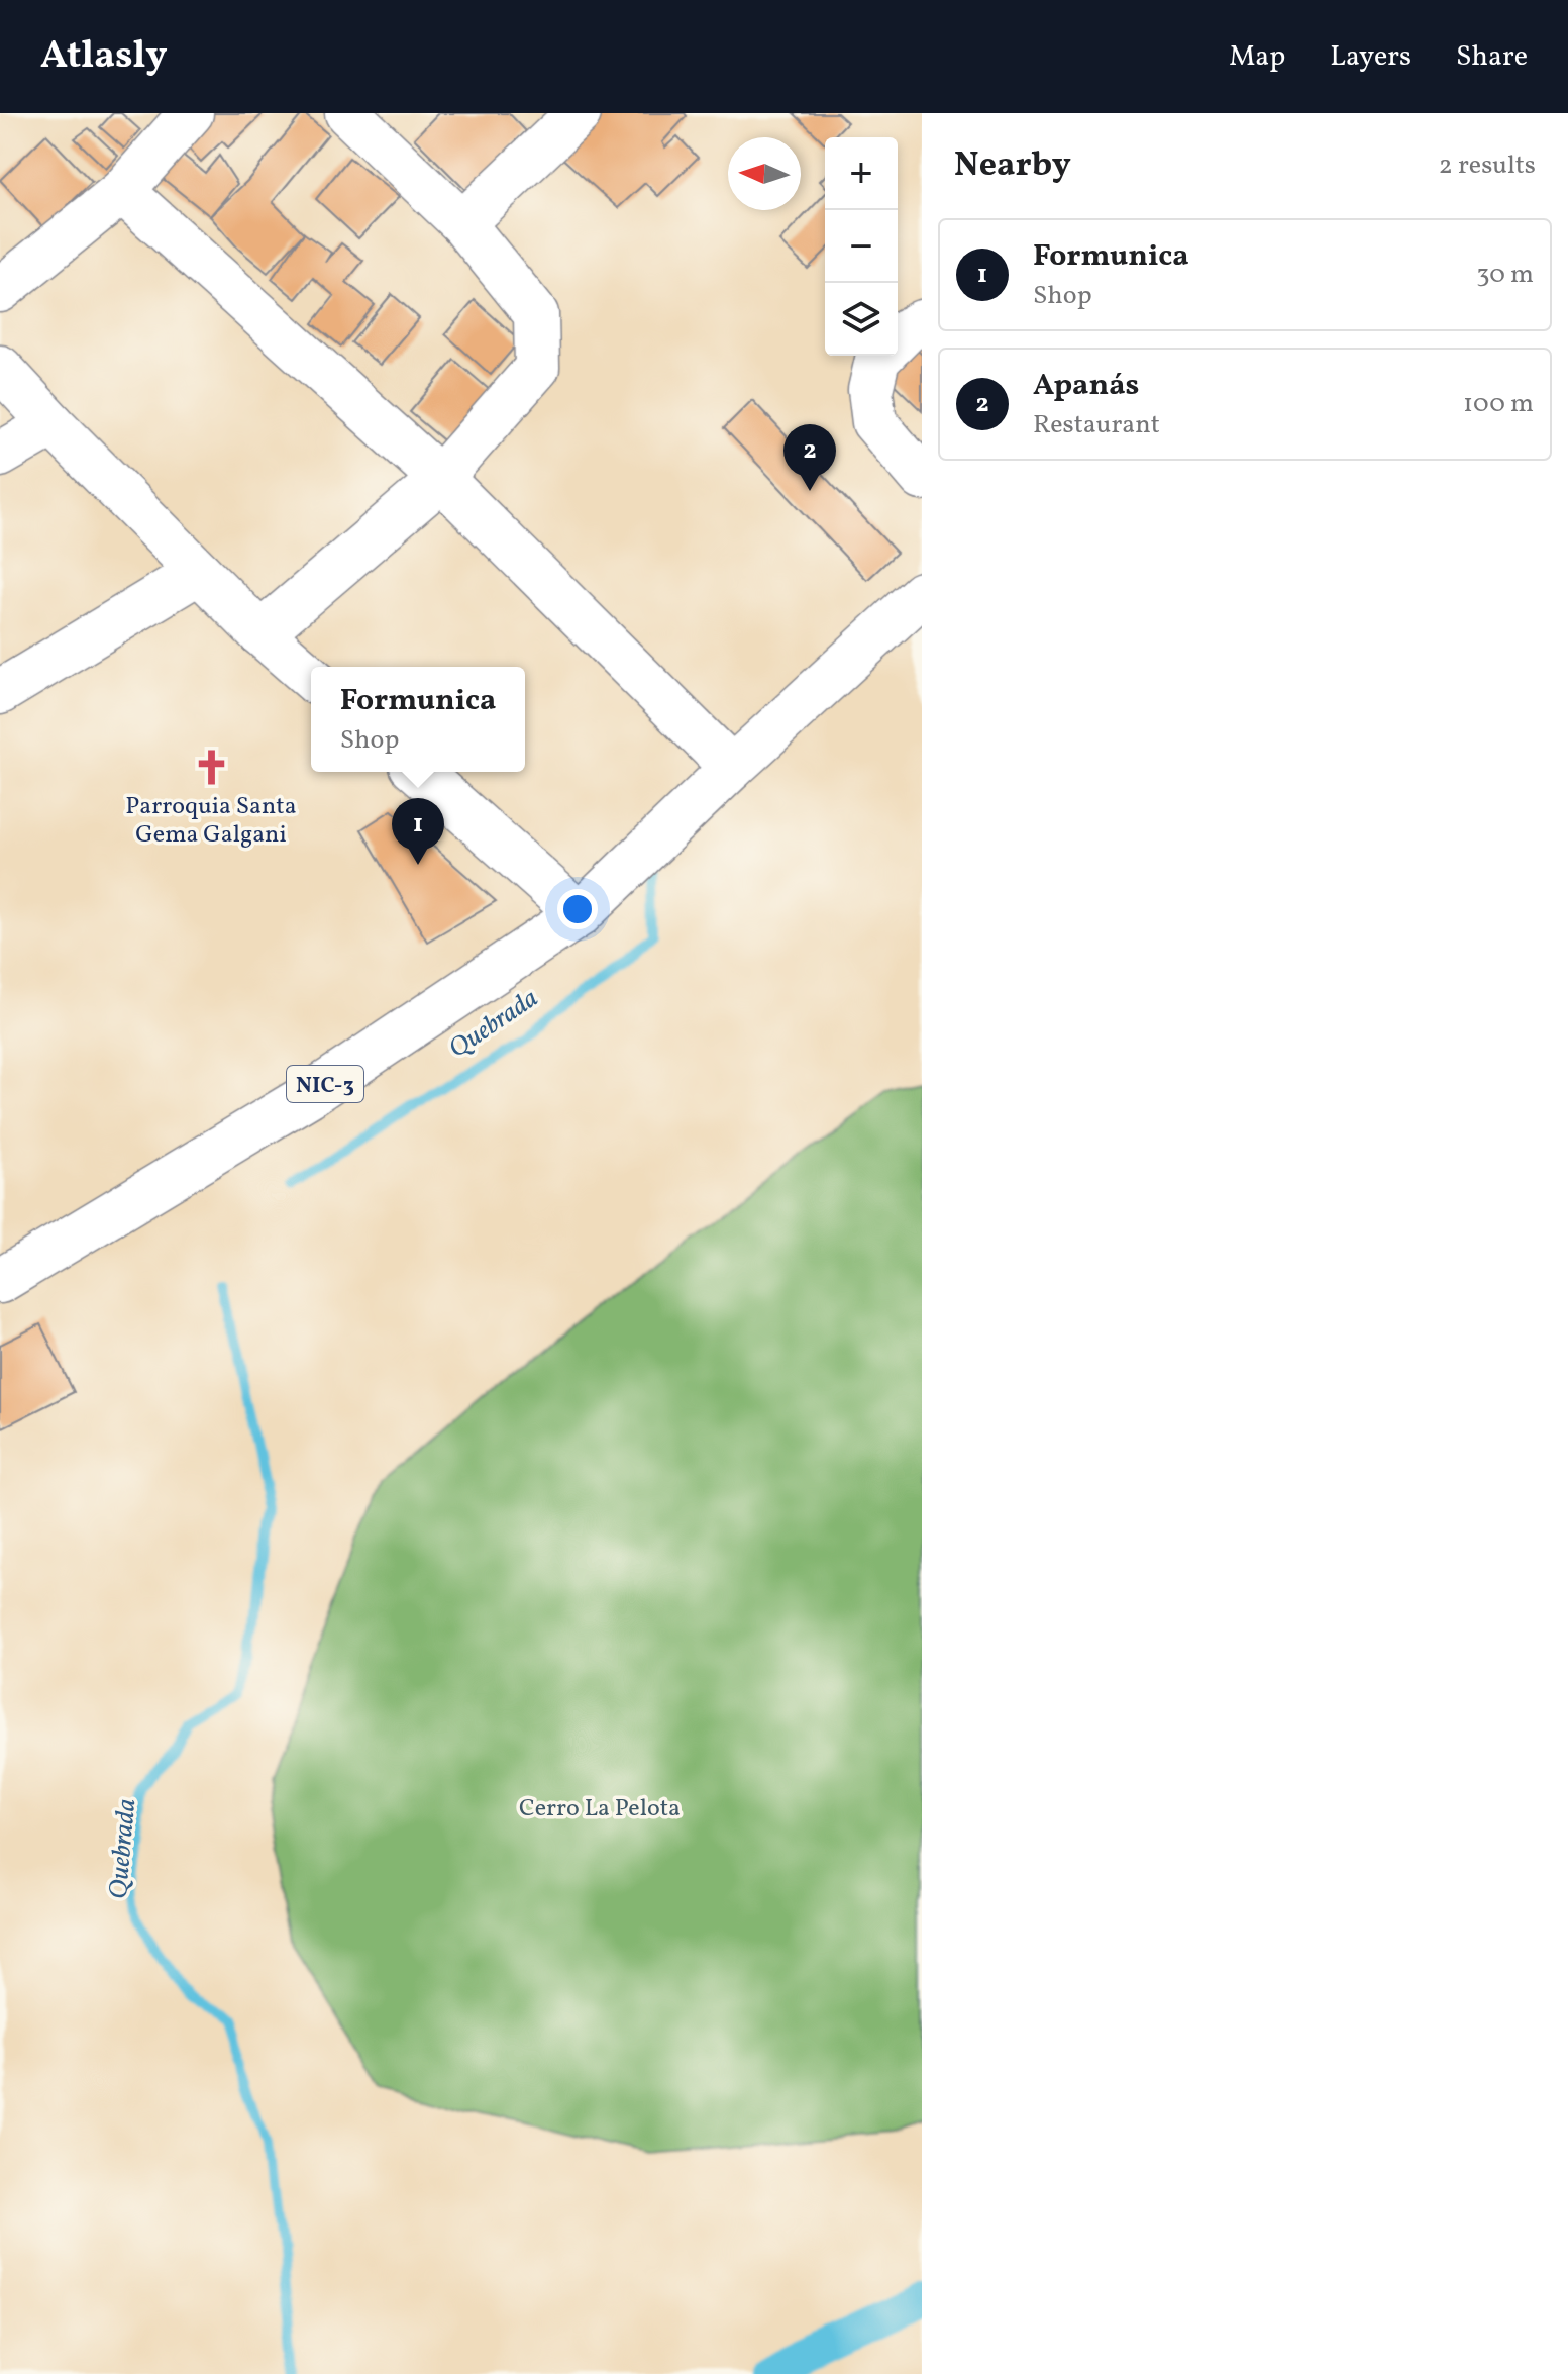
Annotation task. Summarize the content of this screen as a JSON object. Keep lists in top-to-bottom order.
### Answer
{
  "streets": {
    "street": ["NIC-3"]
  },
  "water": ["Quebrada"],
  "parks": ["Cerro La Pelota"],
  "places": {
    "church": ["Parroquia Santa Gema Galgani"]
  },
  "north": "left",
  "page": {
    "header": "Atlasly",
    "nav": ["Map", "Layers", "Share"],
    "heading": ["Nearby", "2 results"],
    "map_buttons": ["+", "−"],
    "list": [
      {
        "mark": "1",
        "name": "Formunica",
        "note": "Shop",
        "value": "30 m"
      },
      {
        "mark": "2",
        "name": "Apanás",
        "note": "Restaurant",
        "value": "100 m"
      }
    ],
    "pins": ["2", "1"],
    "popup": ["Formunica", "Shop"]
  }
}
